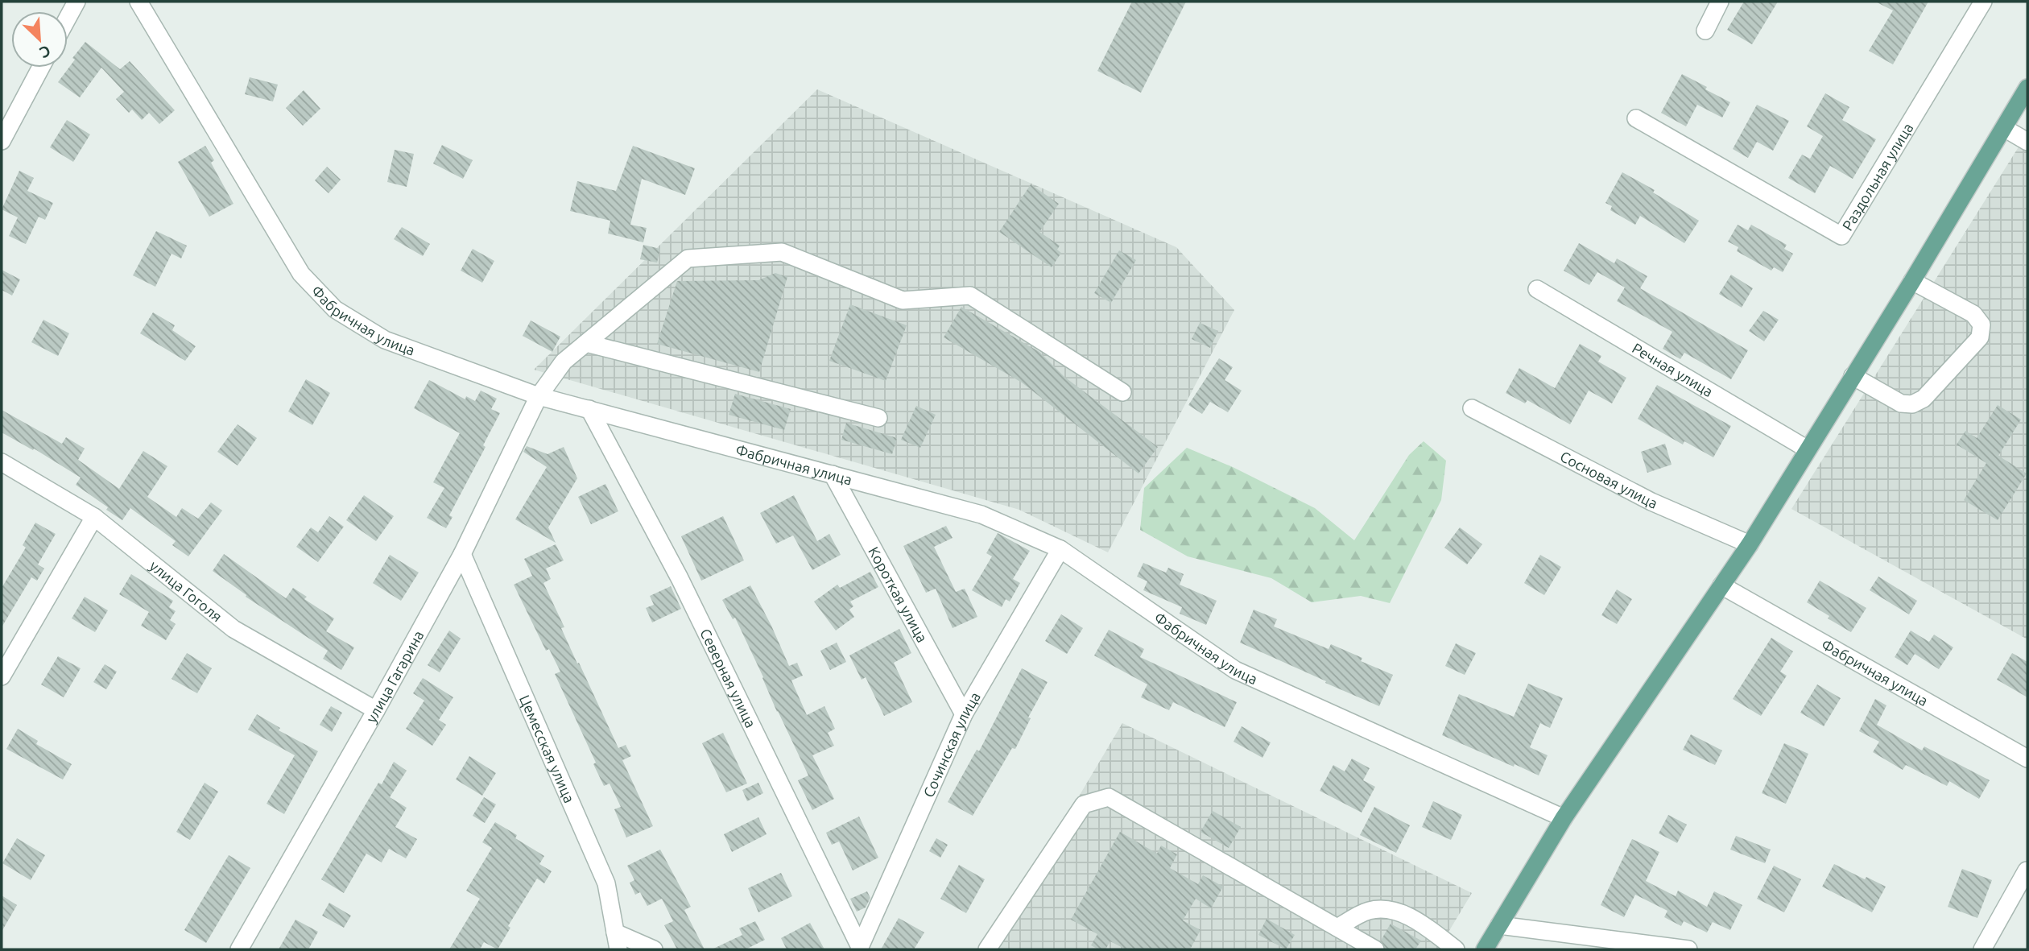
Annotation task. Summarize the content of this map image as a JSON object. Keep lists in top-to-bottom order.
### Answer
{
  "streets": {
    "street": [
      "Раздольная улица",
      "Фабричная улица",
      "Речная улица",
      "Сосновая улица",
      "улица Гоголя",
      "Короткая улица",
      "улица Гагарина",
      "Северная улица",
      "Сочинская улица",
      "Цемесская улица"
    ]
  },
  "crossings": [
    ["Фабричная улица", "Короткая улица"],
    ["Фабричная улица", "улица Гагарина"],
    ["Фабричная улица", "Северная улица"],
    ["Фабричная улица", "Сочинская улица"],
    ["улица Гоголя", "улица Гагарина"],
    ["Короткая улица", "Сочинская улица"],
    ["улица Гагарина", "Цемесская улица"],
    ["Северная улица", "Сочинская улица"]
  ],
  "north": "bottom right"
}
